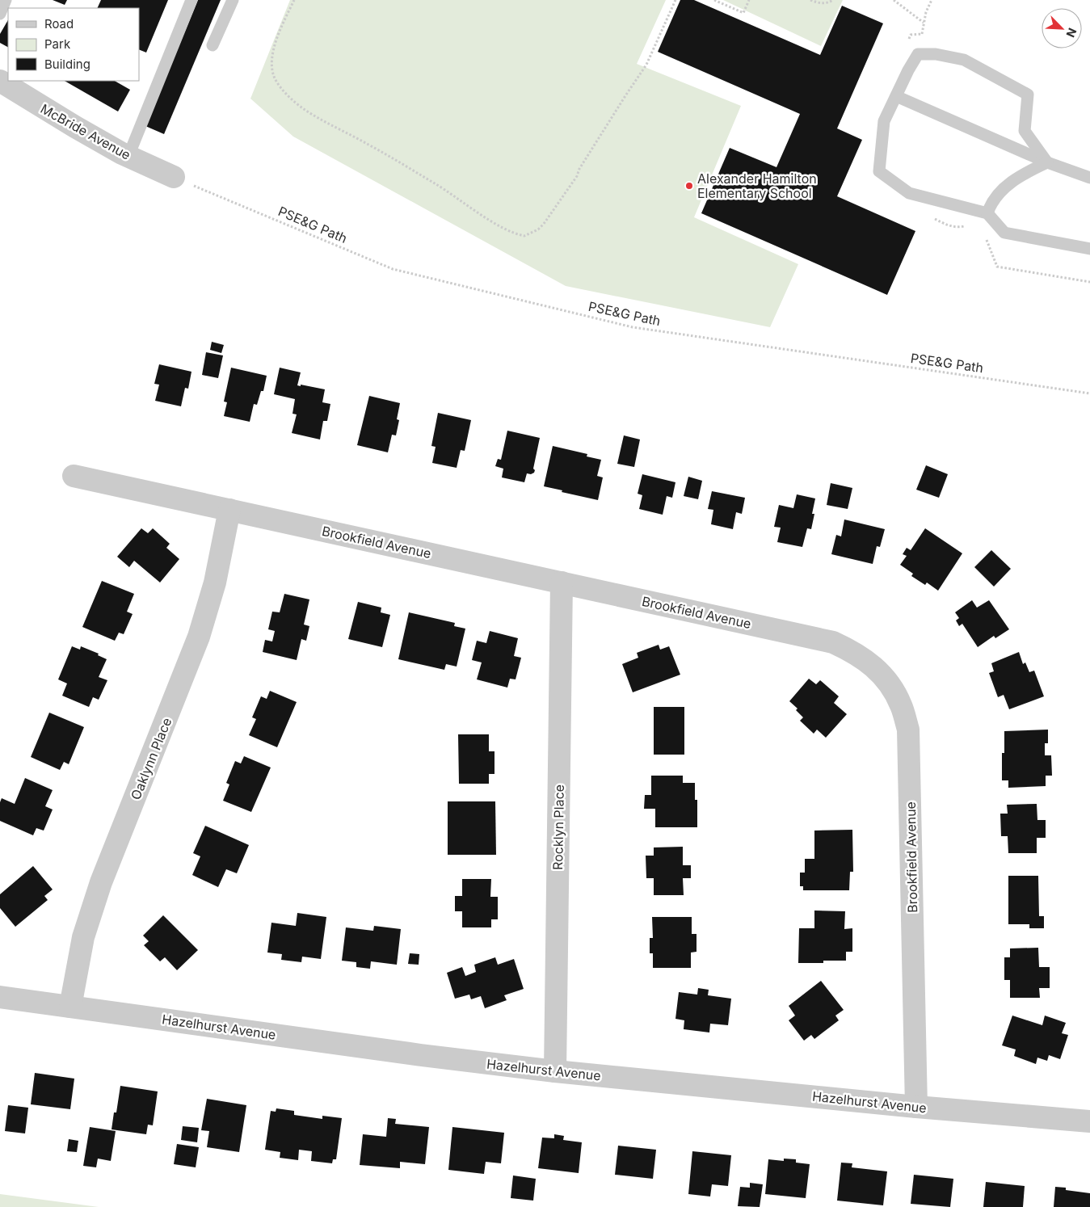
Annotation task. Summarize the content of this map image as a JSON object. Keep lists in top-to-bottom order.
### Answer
{
  "streets": {
    "street": [
      "McBride Avenue",
      "Brookfield Avenue",
      "Oaklynn Place",
      "Rocklyn Place",
      "Hazelhurst Avenue"
    ],
    "path": ["PSE&G Path"]
  },
  "crossings": [
    ["McBride Avenue", "PSE&G Path"],
    ["Brookfield Avenue", "Oaklynn Place"],
    ["Brookfield Avenue", "Rocklyn Place"],
    ["Brookfield Avenue", "Hazelhurst Avenue"],
    ["Oaklynn Place", "Hazelhurst Avenue"],
    ["Rocklyn Place", "Hazelhurst Avenue"]
  ],
  "places": ["Alexander Hamilton Elementary School"],
  "legend": ["Road", "Park", "Building"],
  "north": "bottom right"
}
